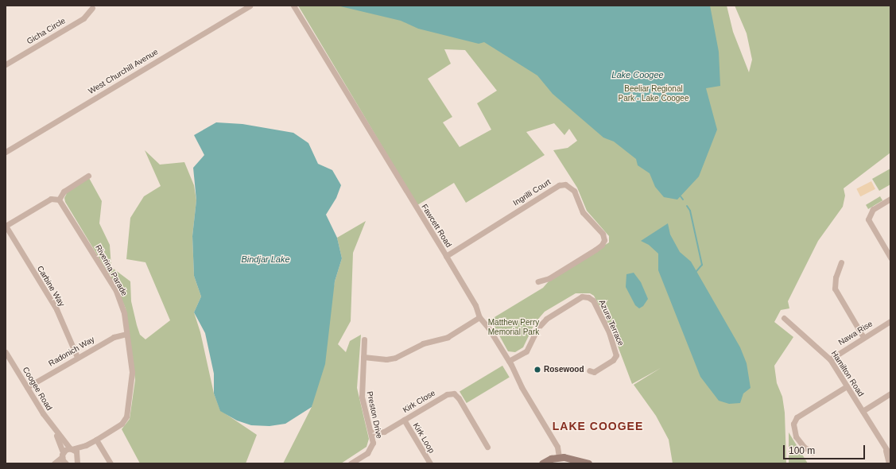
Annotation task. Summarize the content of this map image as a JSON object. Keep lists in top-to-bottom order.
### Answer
{
  "streets": {
    "street": [
      "Gicha Circle",
      "West Churchill Avenue",
      "Ingrilli Court",
      "Fawcett Road",
      "Riverina Parade",
      "Carbine Way",
      "Azure Terrace",
      "Nawa Rise",
      "Radonich Way",
      "Hamilton Road",
      "Coogee Road",
      "Kirk Close",
      "Preston Drive",
      "Kirk Loop"
    ]
  },
  "crossings": [
    ["Ingrilli Court", "Fawcett Road"],
    ["Fawcett Road", "Azure Terrace"],
    ["Riverina Parade", "Radonich Way"],
    ["Carbine Way", "Radonich Way"],
    ["Nawa Rise", "Hamilton Road"],
    ["Radonich Way", "Coogee Road"],
    ["Kirk Close", "Preston Drive"],
    ["Kirk Close", "Kirk Loop"]
  ],
  "districts": ["LAKE COOGEE"],
  "water": ["Lake Coogee", "Bindjar Lake"],
  "parks": ["Beeliar Regional Park - Lake Coogee", "Matthew Perry Memorial Park"],
  "places": ["Rosewood"],
  "scale_bar": "100 m"
}
